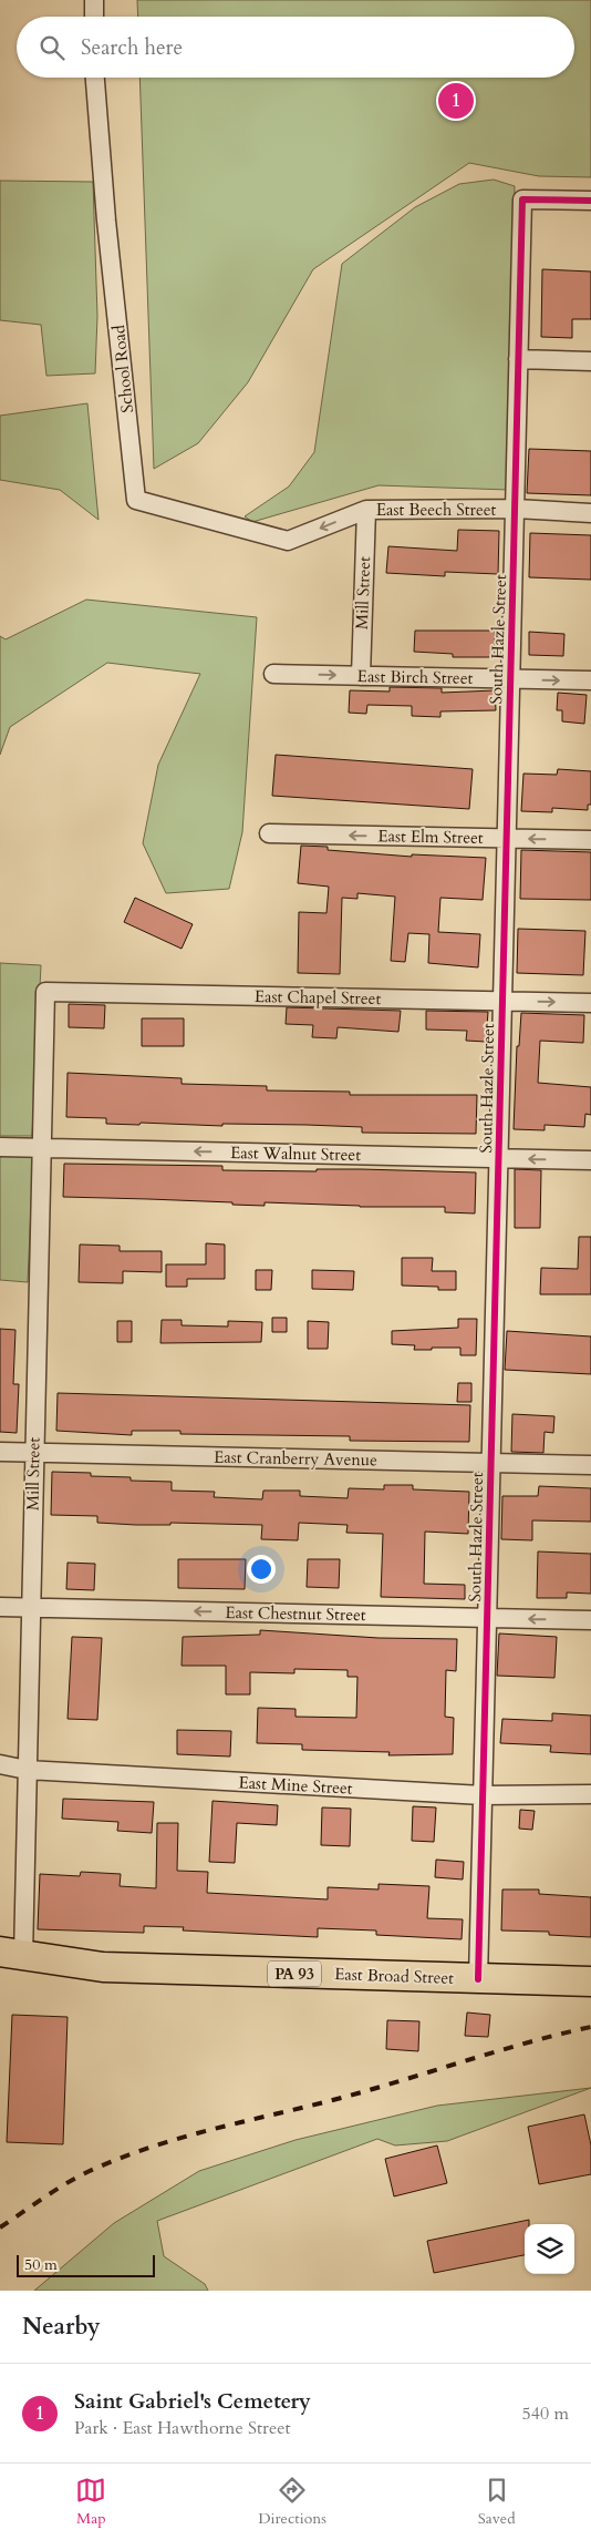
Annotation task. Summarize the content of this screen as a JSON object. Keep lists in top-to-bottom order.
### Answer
{
  "streets": {
    "highway": ["PA 93", "East Broad Street"],
    "street": [
      "School Road",
      "East Beech Street",
      "Mill Street",
      "South Hazle Street",
      "East Birch Street",
      "East Elm Street",
      "East Chapel Street",
      "East Walnut Street",
      "East Cranberry Avenue",
      "East Chestnut Street",
      "East Mine Street"
    ]
  },
  "crossings": [
    ["School Road", "East Beech Street"],
    ["East Beech Street", "Mill Street"],
    ["East Beech Street", "South Hazle Street"],
    ["Mill Street", "East Birch Street"],
    ["Mill Street", "East Chapel Street"],
    ["Mill Street", "East Walnut Street"],
    ["Mill Street", "East Cranberry Avenue"],
    ["Mill Street", "East Chestnut Street"],
    ["Mill Street", "East Mine Street"],
    ["Mill Street", "East Broad Street"],
    ["South Hazle Street", "East Birch Street"],
    ["South Hazle Street", "East Elm Street"],
    ["South Hazle Street", "East Chapel Street"],
    ["South Hazle Street", "East Walnut Street"],
    ["South Hazle Street", "East Cranberry Avenue"],
    ["South Hazle Street", "East Chestnut Street"],
    ["South Hazle Street", "East Mine Street"],
    ["South Hazle Street", "East Broad Street"]
  ],
  "one_way": [
    "East Birch Street",
    "East Elm Street",
    "East Walnut Street",
    "East Chestnut Street"
  ],
  "scale_bar": "50 m",
  "page": {
    "search": "Search here",
    "pins": "1",
    "scale": "50 m",
    "heading": "Nearby",
    "list": [
      {
        "mark": "1",
        "name": "Saint Gabriel's Cemetery",
        "note": "Park · East Hawthorne Street",
        "value": "540 m"
      }
    ],
    "nav": ["Map", "Directions", "Saved"]
  }
}
